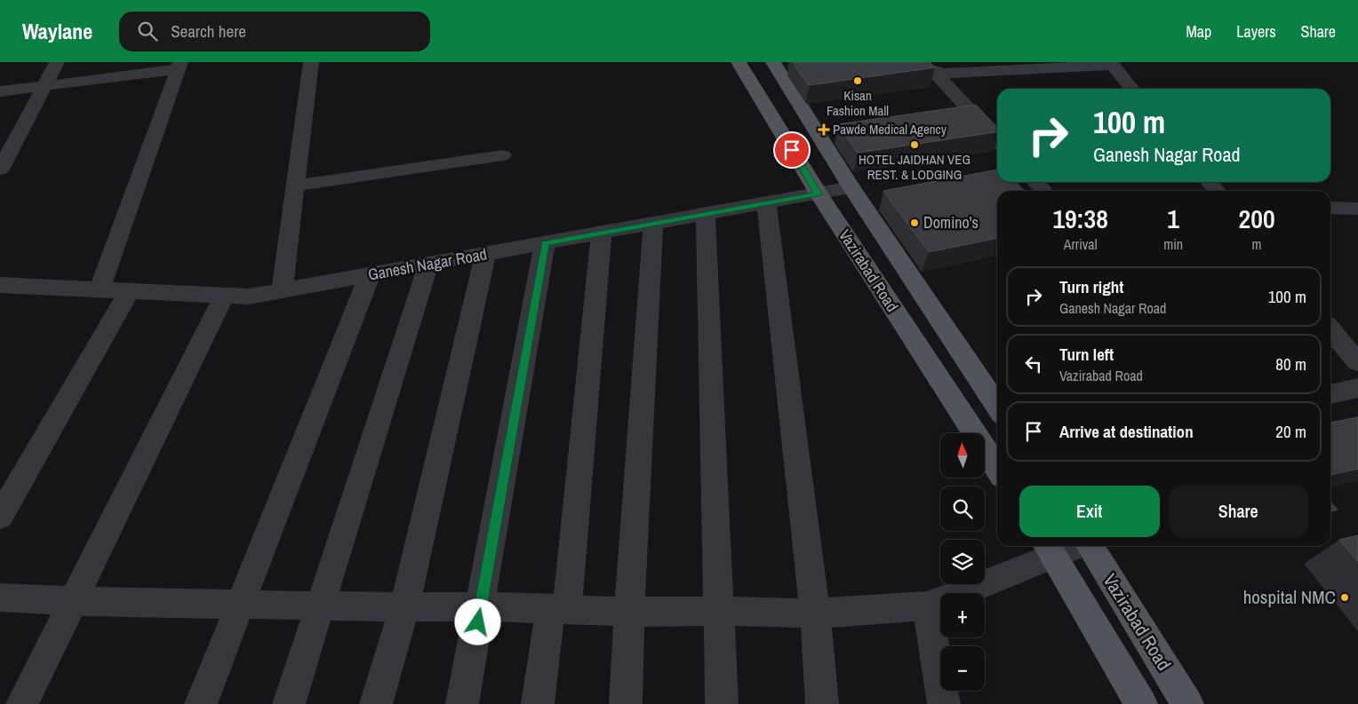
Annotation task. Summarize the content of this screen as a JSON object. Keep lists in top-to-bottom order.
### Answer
{
  "streets": {
    "main road": ["Vazirabad Road"],
    "street": ["Ganesh Nagar Road"]
  },
  "crossings": [
    ["Ganesh Nagar Road", "Vazirabad Road"]
  ],
  "places": {
    "other": [
      "Kisan Fashion Mall",
      "HOTEL JAIDHAN VEG REST. & LODGING",
      "Domino's",
      "hospital NMC"
    ],
    "health": ["Pawde Medical Agency"]
  },
  "north": "top",
  "page": {
    "header": "Waylane",
    "search": "Search here",
    "nav": ["Map", "Layers", "Share"],
    "turn": ["100 m", "Ganesh Nagar Road"],
    "eta": [
      "19:38",
      "Arrival",
      "1",
      "min",
      "200",
      "m"
    ],
    "list": [
      {
        "name": "Turn right",
        "note": "Ganesh Nagar Road",
        "value": "100 m"
      },
      {
        "name": "Turn left",
        "note": "Vazirabad Road",
        "value": "80 m"
      },
      {
        "name": "Arrive at destination",
        "value": "20 m"
      }
    ],
    "map_buttons": ["+", "−"],
    "buttons": ["Exit", "Share"]
  }
}
